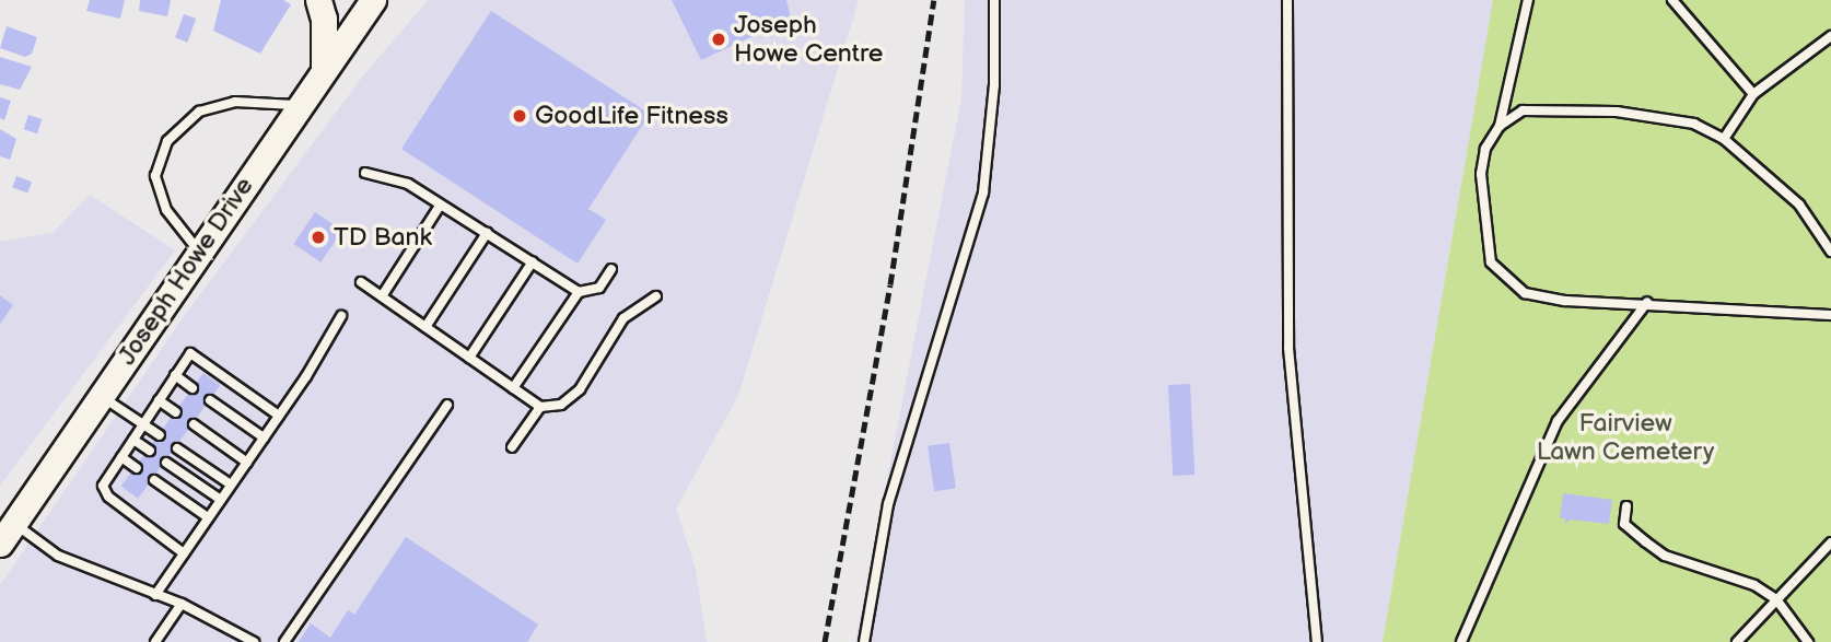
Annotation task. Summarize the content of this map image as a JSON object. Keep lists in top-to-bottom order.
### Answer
{
  "streets": {
    "main road": ["Joseph Howe Drive"]
  },
  "parks": ["Fairview Lawn Cemetery"],
  "places": ["Joseph Howe Centre", "GoodLife Fitness", "TD Bank"]
}
